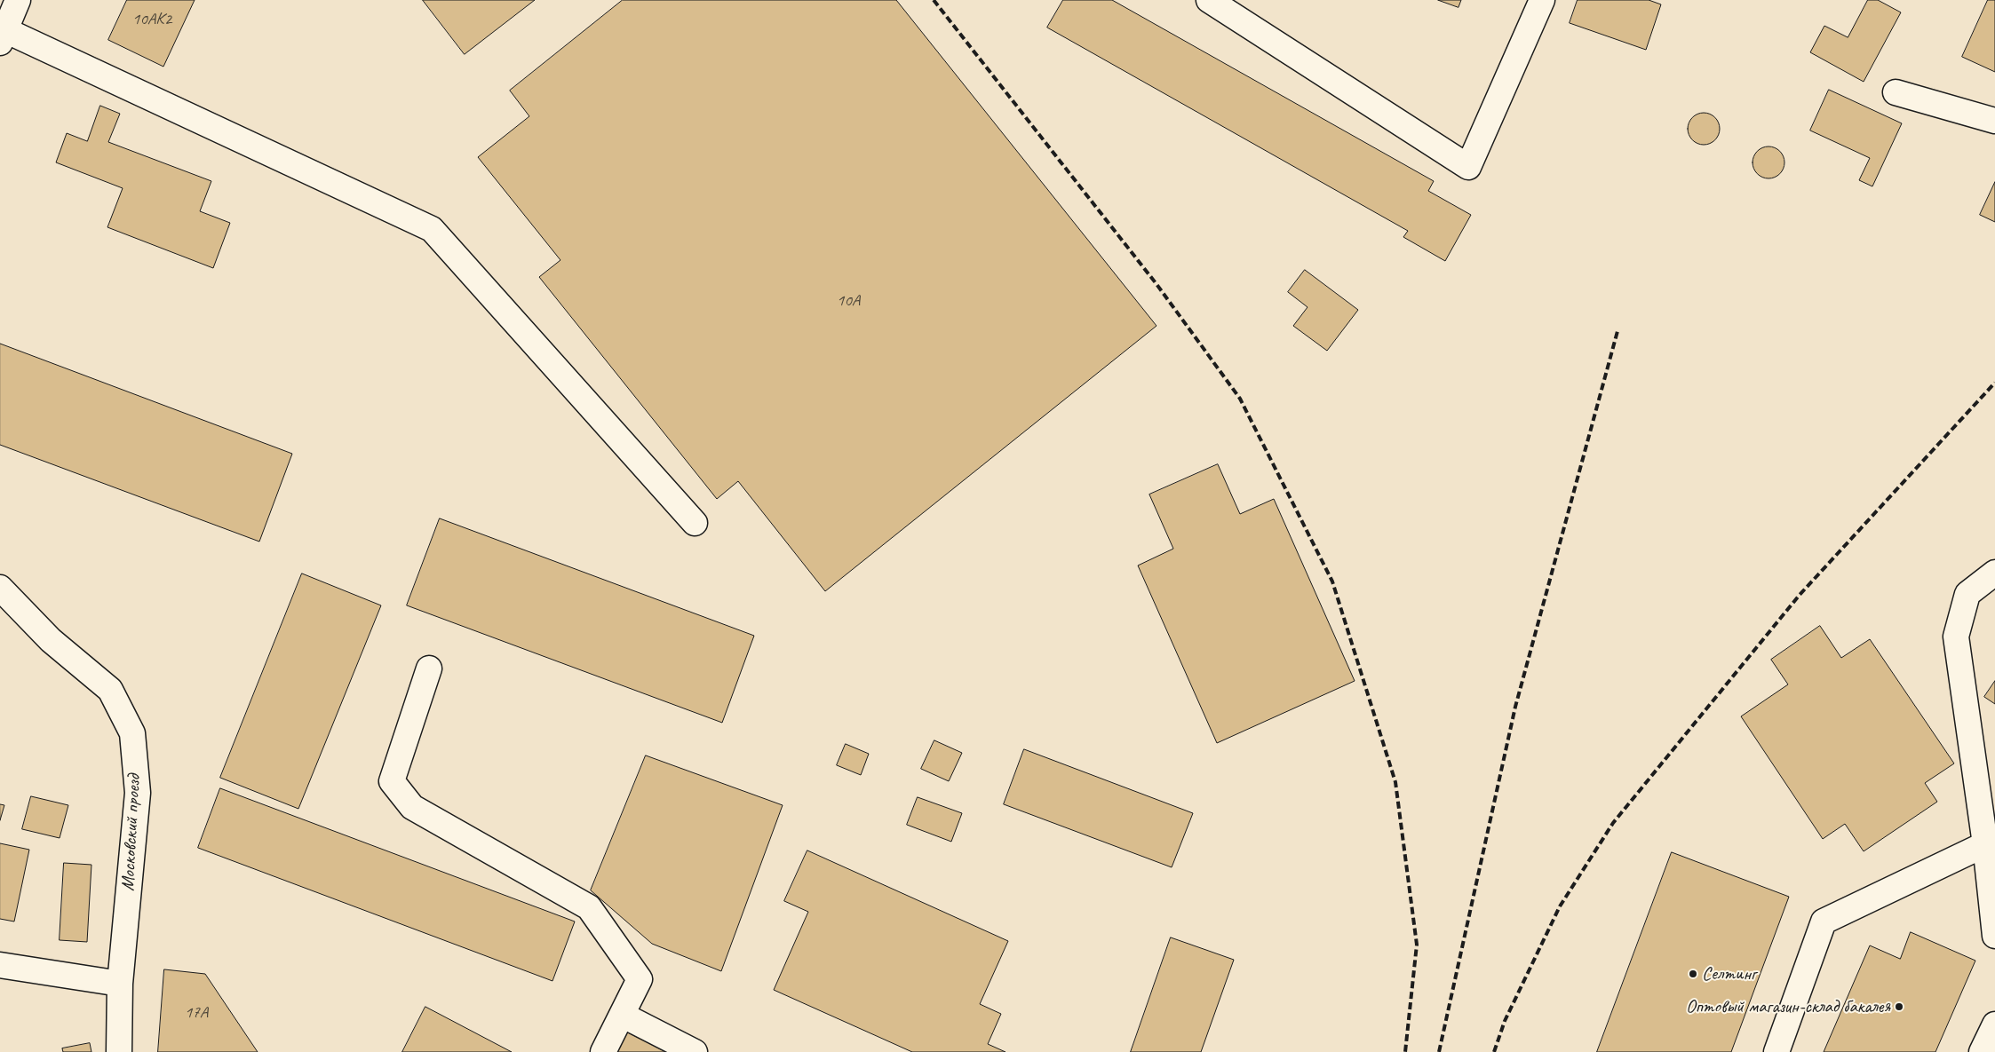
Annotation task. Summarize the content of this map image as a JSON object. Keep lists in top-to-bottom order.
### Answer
{
  "streets": {
    "street": ["Московский проезд"]
  },
  "places": ["Селтинг", "Оптовый магазин-склад бакалея"],
  "house_numbers": ["10АК2", "10А", "17А"]
}
